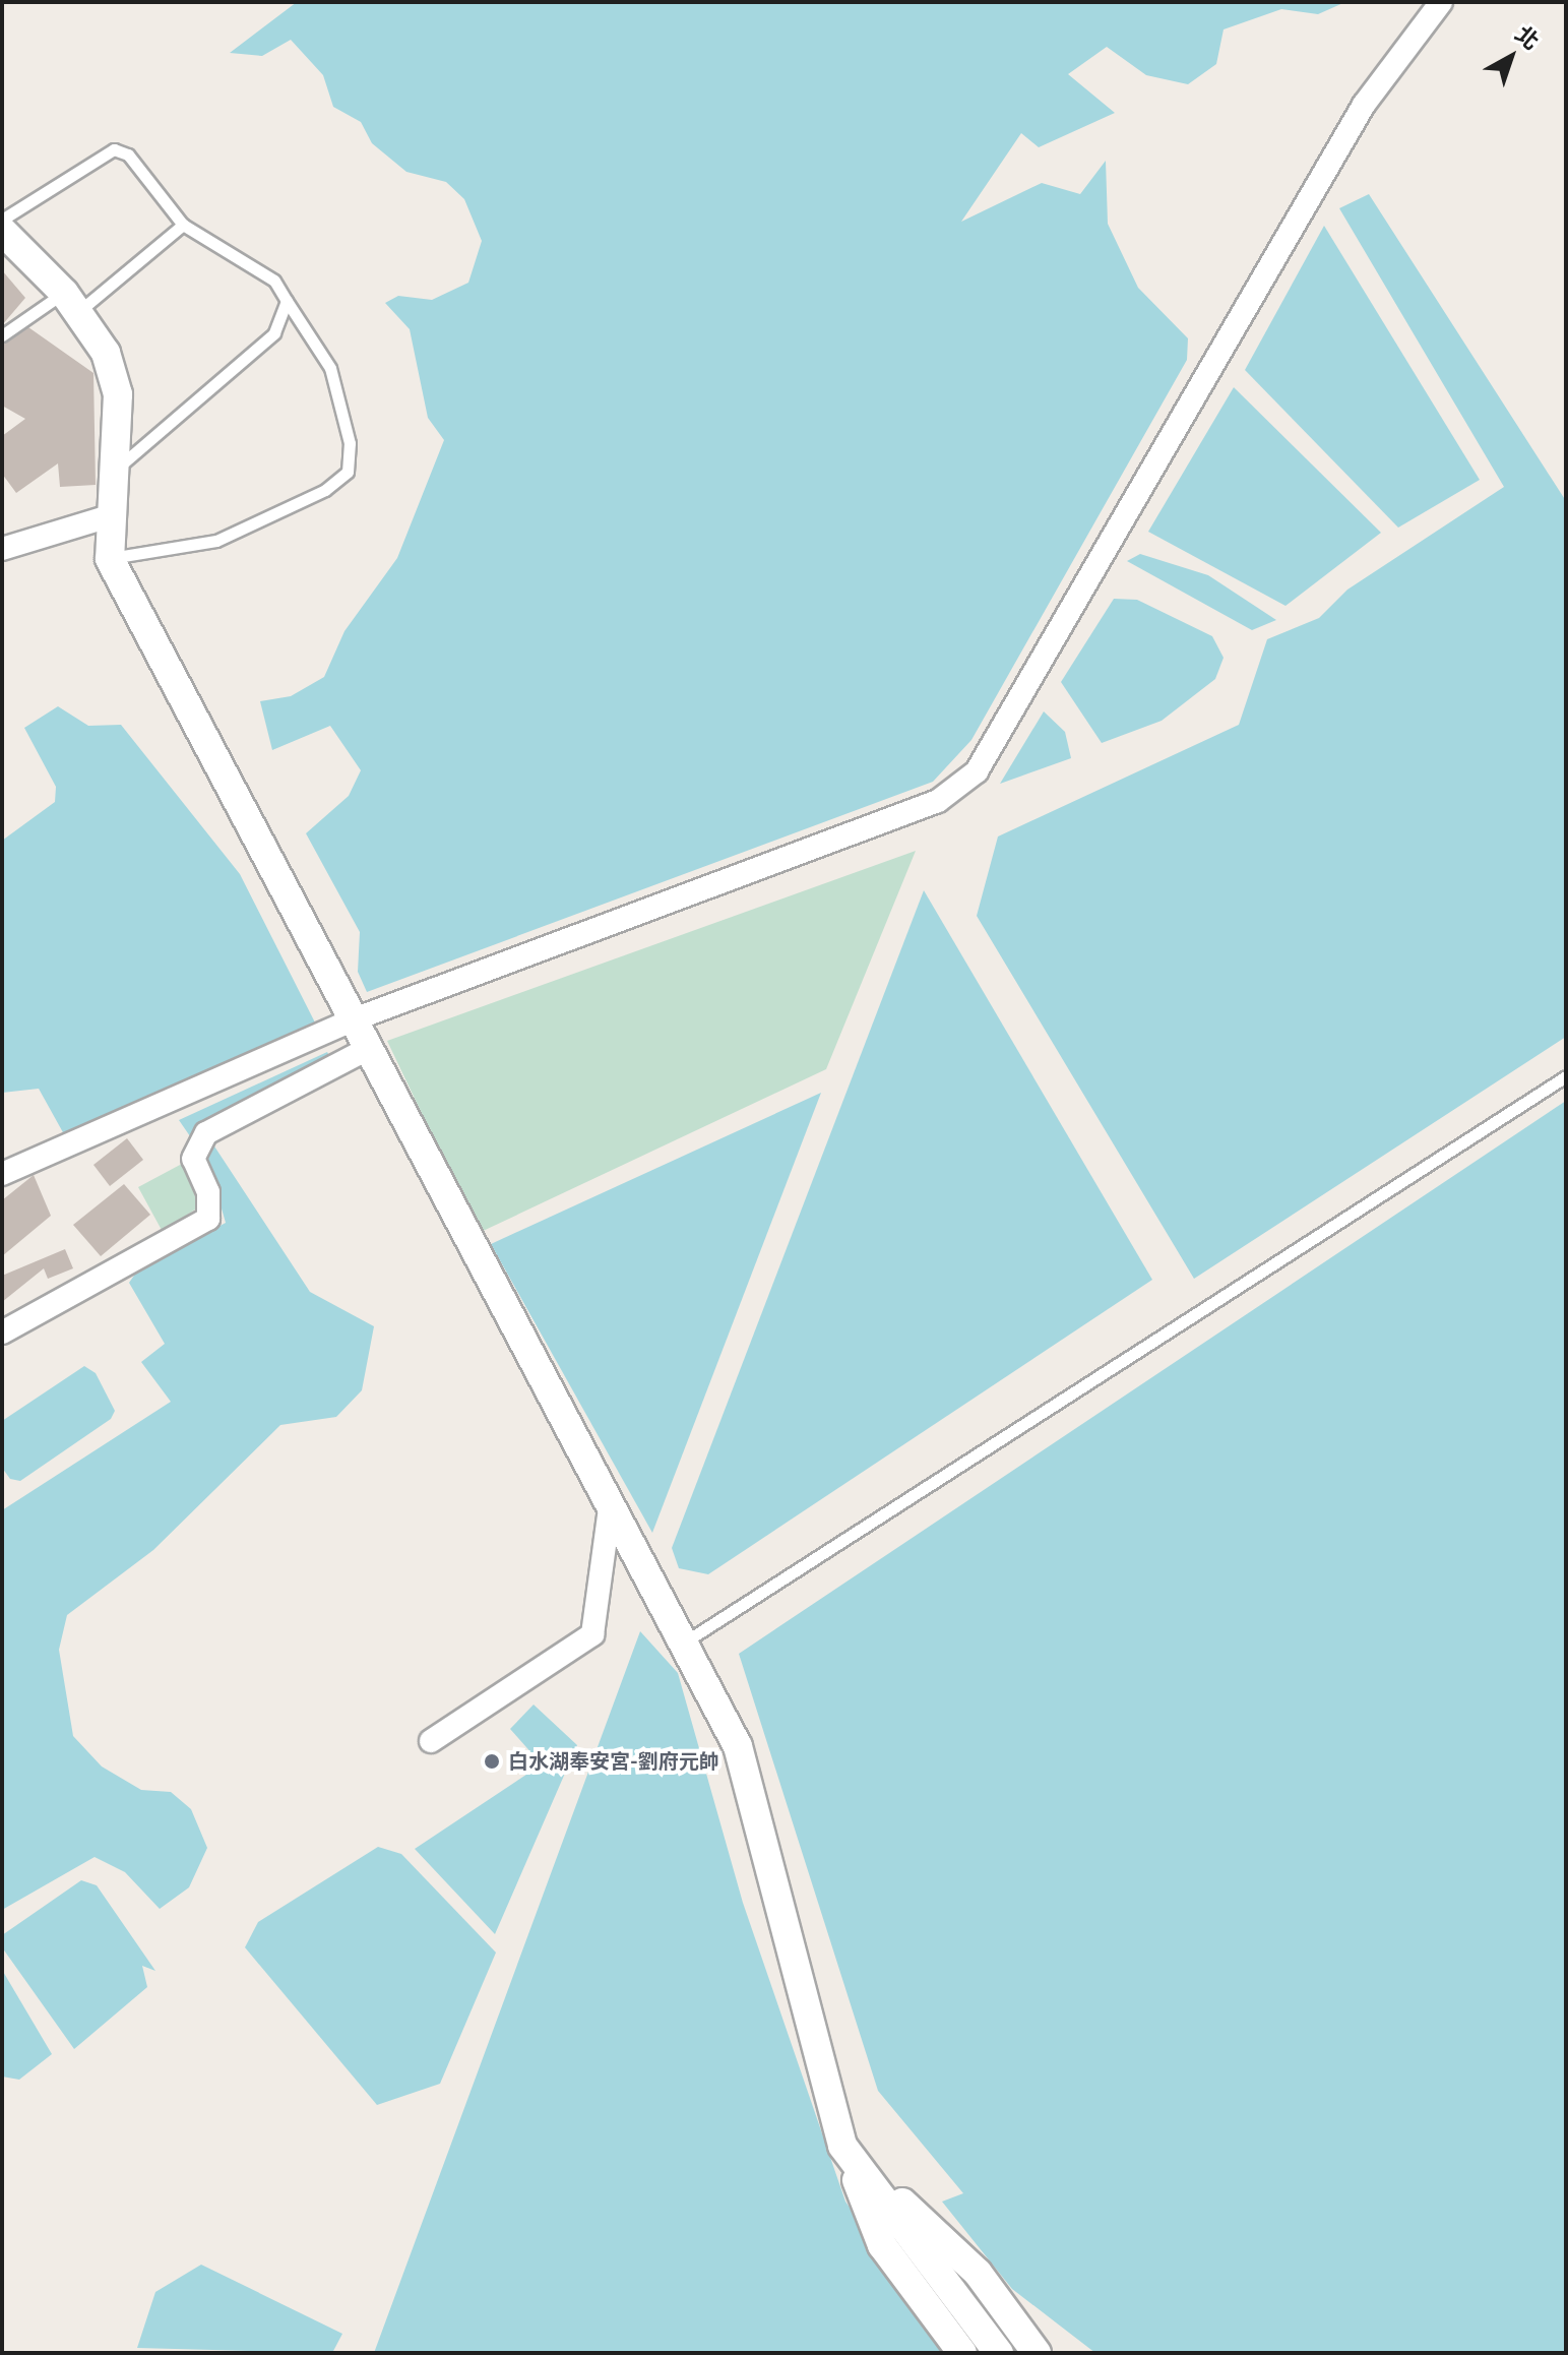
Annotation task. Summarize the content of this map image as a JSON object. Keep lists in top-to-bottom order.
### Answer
{
  "places": ["白水湖奉安宮-劉府元帥"],
  "north": "top right"
}
